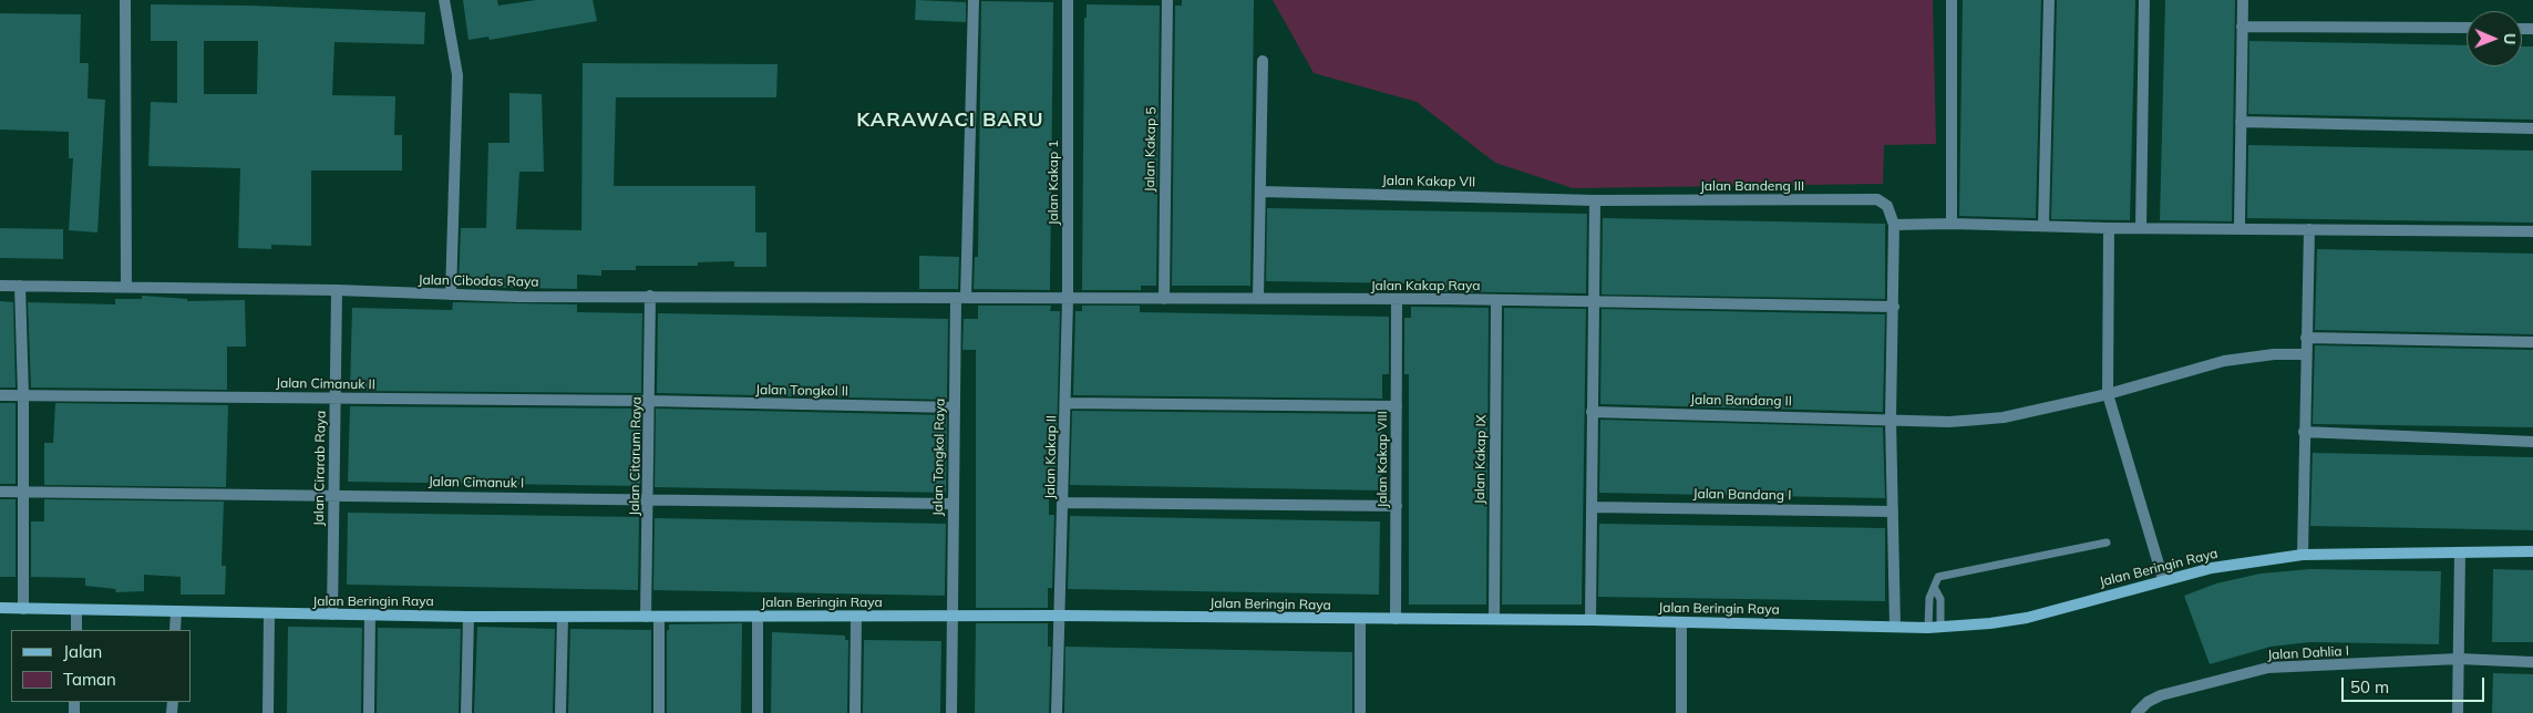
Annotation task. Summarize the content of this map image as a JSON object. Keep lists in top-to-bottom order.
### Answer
{
  "streets": {
    "street": [
      "Jalan Kakap 5",
      "Jalan Kakap VII",
      "Jalan Kakap 1",
      "Jalan Bandeng III",
      "Jalan Cibodas Raya",
      "Jalan Kakap Raya",
      "Jalan Cimanuk II",
      "Jalan Tongkol II",
      "Jalan Bandang II",
      "Jalan Citarum Raya",
      "Jalan Tongkol Raya",
      "Jalan Kakap II",
      "Jalan Kakap VIII",
      "Jalan Kakap IX",
      "Jalan Cirarab Raya",
      "Jalan Cimanuk I",
      "Jalan Bandang I",
      "Jalan Beringin Raya",
      "Jalan Dahlia I"
    ]
  },
  "crossings": [
    ["Jalan Kakap 5", "Jalan Kakap Raya"],
    ["Jalan Kakap VII", "Jalan Bandeng III"],
    ["Jalan Kakap 1", "Jalan Kakap Raya"],
    ["Jalan Kakap 1", "Jalan Kakap II"],
    ["Jalan Cibodas Raya", "Jalan Kakap Raya"],
    ["Jalan Cibodas Raya", "Jalan Citarum Raya"],
    ["Jalan Cibodas Raya", "Jalan Tongkol Raya"],
    ["Jalan Cibodas Raya", "Jalan Cirarab Raya"],
    ["Jalan Kakap Raya", "Jalan Tongkol Raya"],
    ["Jalan Kakap Raya", "Jalan Kakap II"],
    ["Jalan Kakap Raya", "Jalan Kakap VIII"],
    ["Jalan Kakap Raya", "Jalan Kakap IX"],
    ["Jalan Cimanuk II", "Jalan Tongkol II"],
    ["Jalan Cimanuk II", "Jalan Citarum Raya"],
    ["Jalan Cimanuk II", "Jalan Cirarab Raya"],
    ["Jalan Tongkol II", "Jalan Citarum Raya"],
    ["Jalan Tongkol II", "Jalan Tongkol Raya"],
    ["Jalan Citarum Raya", "Jalan Cimanuk I"],
    ["Jalan Citarum Raya", "Jalan Beringin Raya"],
    ["Jalan Tongkol Raya", "Jalan Cimanuk I"],
    ["Jalan Tongkol Raya", "Jalan Beringin Raya"],
    ["Jalan Kakap II", "Jalan Beringin Raya"],
    ["Jalan Kakap VIII", "Jalan Beringin Raya"],
    ["Jalan Kakap IX", "Jalan Beringin Raya"],
    ["Jalan Cirarab Raya", "Jalan Cimanuk I"],
    ["Jalan Cirarab Raya", "Jalan Beringin Raya"]
  ],
  "districts": ["KARAWACI BARU"],
  "legend": ["Jalan", "Taman"],
  "scale_bar": "50 m",
  "north": "right"
}
